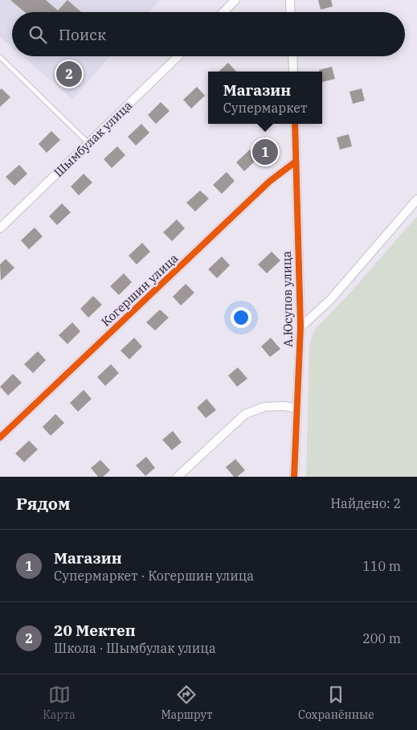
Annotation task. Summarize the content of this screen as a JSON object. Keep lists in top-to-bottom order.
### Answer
{
  "streets": {
    "street": ["Шымбулак улица", "Когершин улица", "А.Юсупов улица"]
  },
  "crossings": [
    ["Когершин улица", "А.Юсупов улица"]
  ],
  "page": {
    "search": "Поиск",
    "pins": ["2", "1"],
    "popup": ["Магазин", "Супермаркет"],
    "heading": ["Рядом", "Найдено: 2"],
    "list": [
      {
        "mark": "1",
        "name": "Магазин",
        "note": "Супермаркет · Когершин улица",
        "value": "110 m"
      },
      {
        "mark": "2",
        "name": "20 Мектеп",
        "note": "Школа · Шымбулак улица",
        "value": "200 m"
      }
    ],
    "nav": ["Карта", "Маршрут", "Сохранённые"]
  }
}
